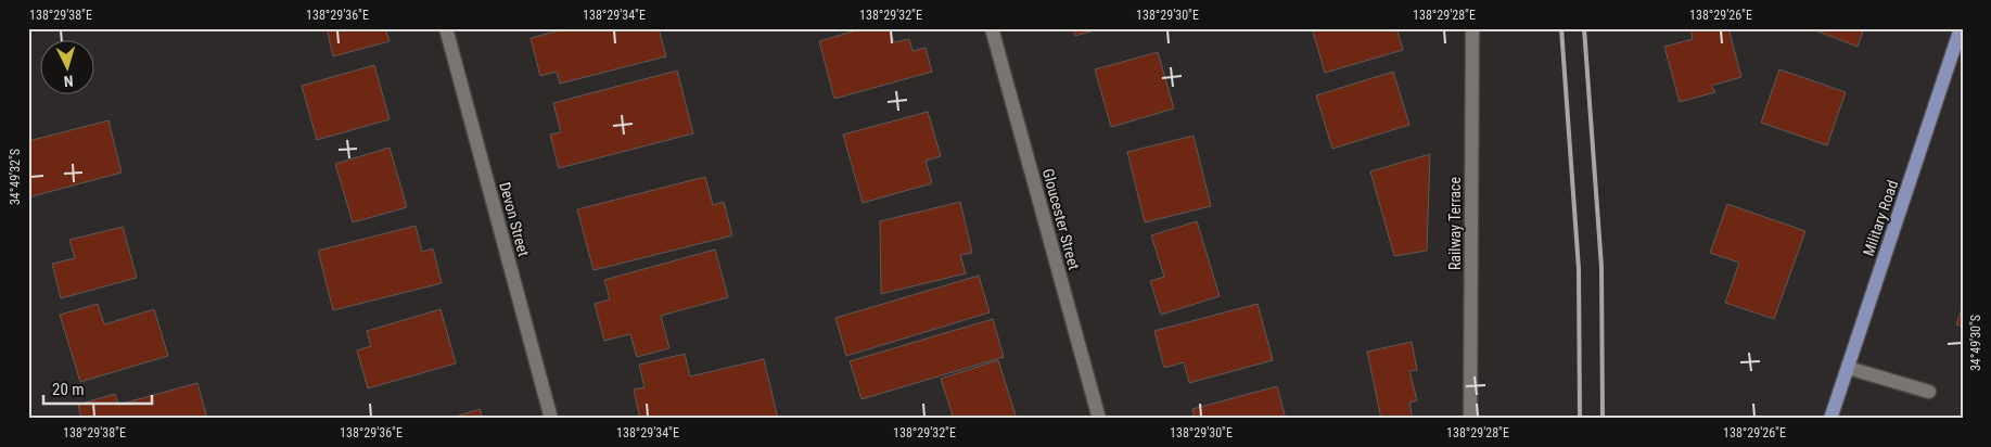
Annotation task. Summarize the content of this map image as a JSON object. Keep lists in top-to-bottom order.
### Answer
{
  "streets": {
    "main road": ["Military Road"],
    "street": ["Devon Street", "Gloucester Street", "Railway Terrace"]
  },
  "scale_bar": "20 m",
  "north": "bottom",
  "coordinates": [
    "138°29'38\"E",
    "138°29'36\"E",
    "138°29'34\"E",
    "138°29'32\"E",
    "138°29'30\"E",
    "138°29'28\"E",
    "138°29'26\"E",
    "34°49'32\"S",
    "34°49'30\"S"
  ]
}
